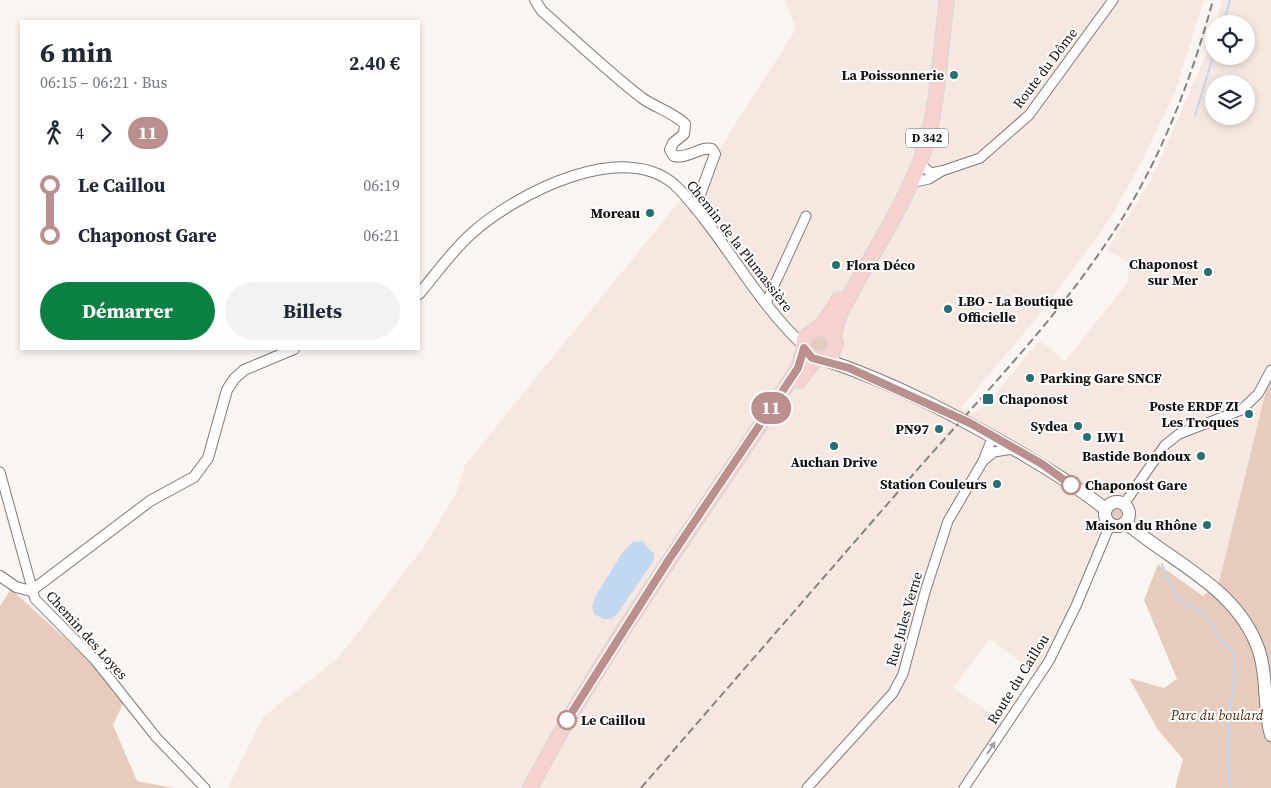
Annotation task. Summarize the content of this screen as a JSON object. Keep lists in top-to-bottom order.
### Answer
{
  "streets": {
    "main road": ["D 342"],
    "street": [
      "Route du Dôme",
      "Chemin de la Plumassière",
      "Rue Jules Verne",
      "Chemin des Loyes",
      "Route du Caillou"
    ]
  },
  "crossings": [
    ["Route du Dôme", "D 342"],
    ["D 342", "Chemin de la Plumassière"]
  ],
  "one_way": ["Route du Caillou"],
  "parks": ["Parc du boulard"],
  "places": {
    "other": [
      "La Poissonnerie",
      "Moreau",
      "Flora Déco",
      "Chaponost sur Mer",
      "LBO - La Boutique Officielle",
      "Parking Gare SNCF",
      "Poste ERDF ZI Les Troques",
      "Sydea",
      "PN97",
      "LW1",
      "Auchan Drive",
      "Bastide Bondoux",
      "Station Couleurs",
      "Chaponost Gare",
      "Maison du Rhône",
      "Le Caillou"
    ],
    "transit": ["Chaponost"]
  },
  "lines": ["bus line 11"],
  "page": {
    "on_map": "11",
    "heading": ["6 min", "06:15 – 06:21 · Bus", "2.40 €"],
    "legs": ["4", "11"],
    "list": [
      {
        "name": "Le Caillou",
        "value": "06:19"
      },
      {
        "name": "Chaponost Gare",
        "value": "06:21"
      }
    ],
    "buttons": ["Démarrer", "Billets"]
  }
}
